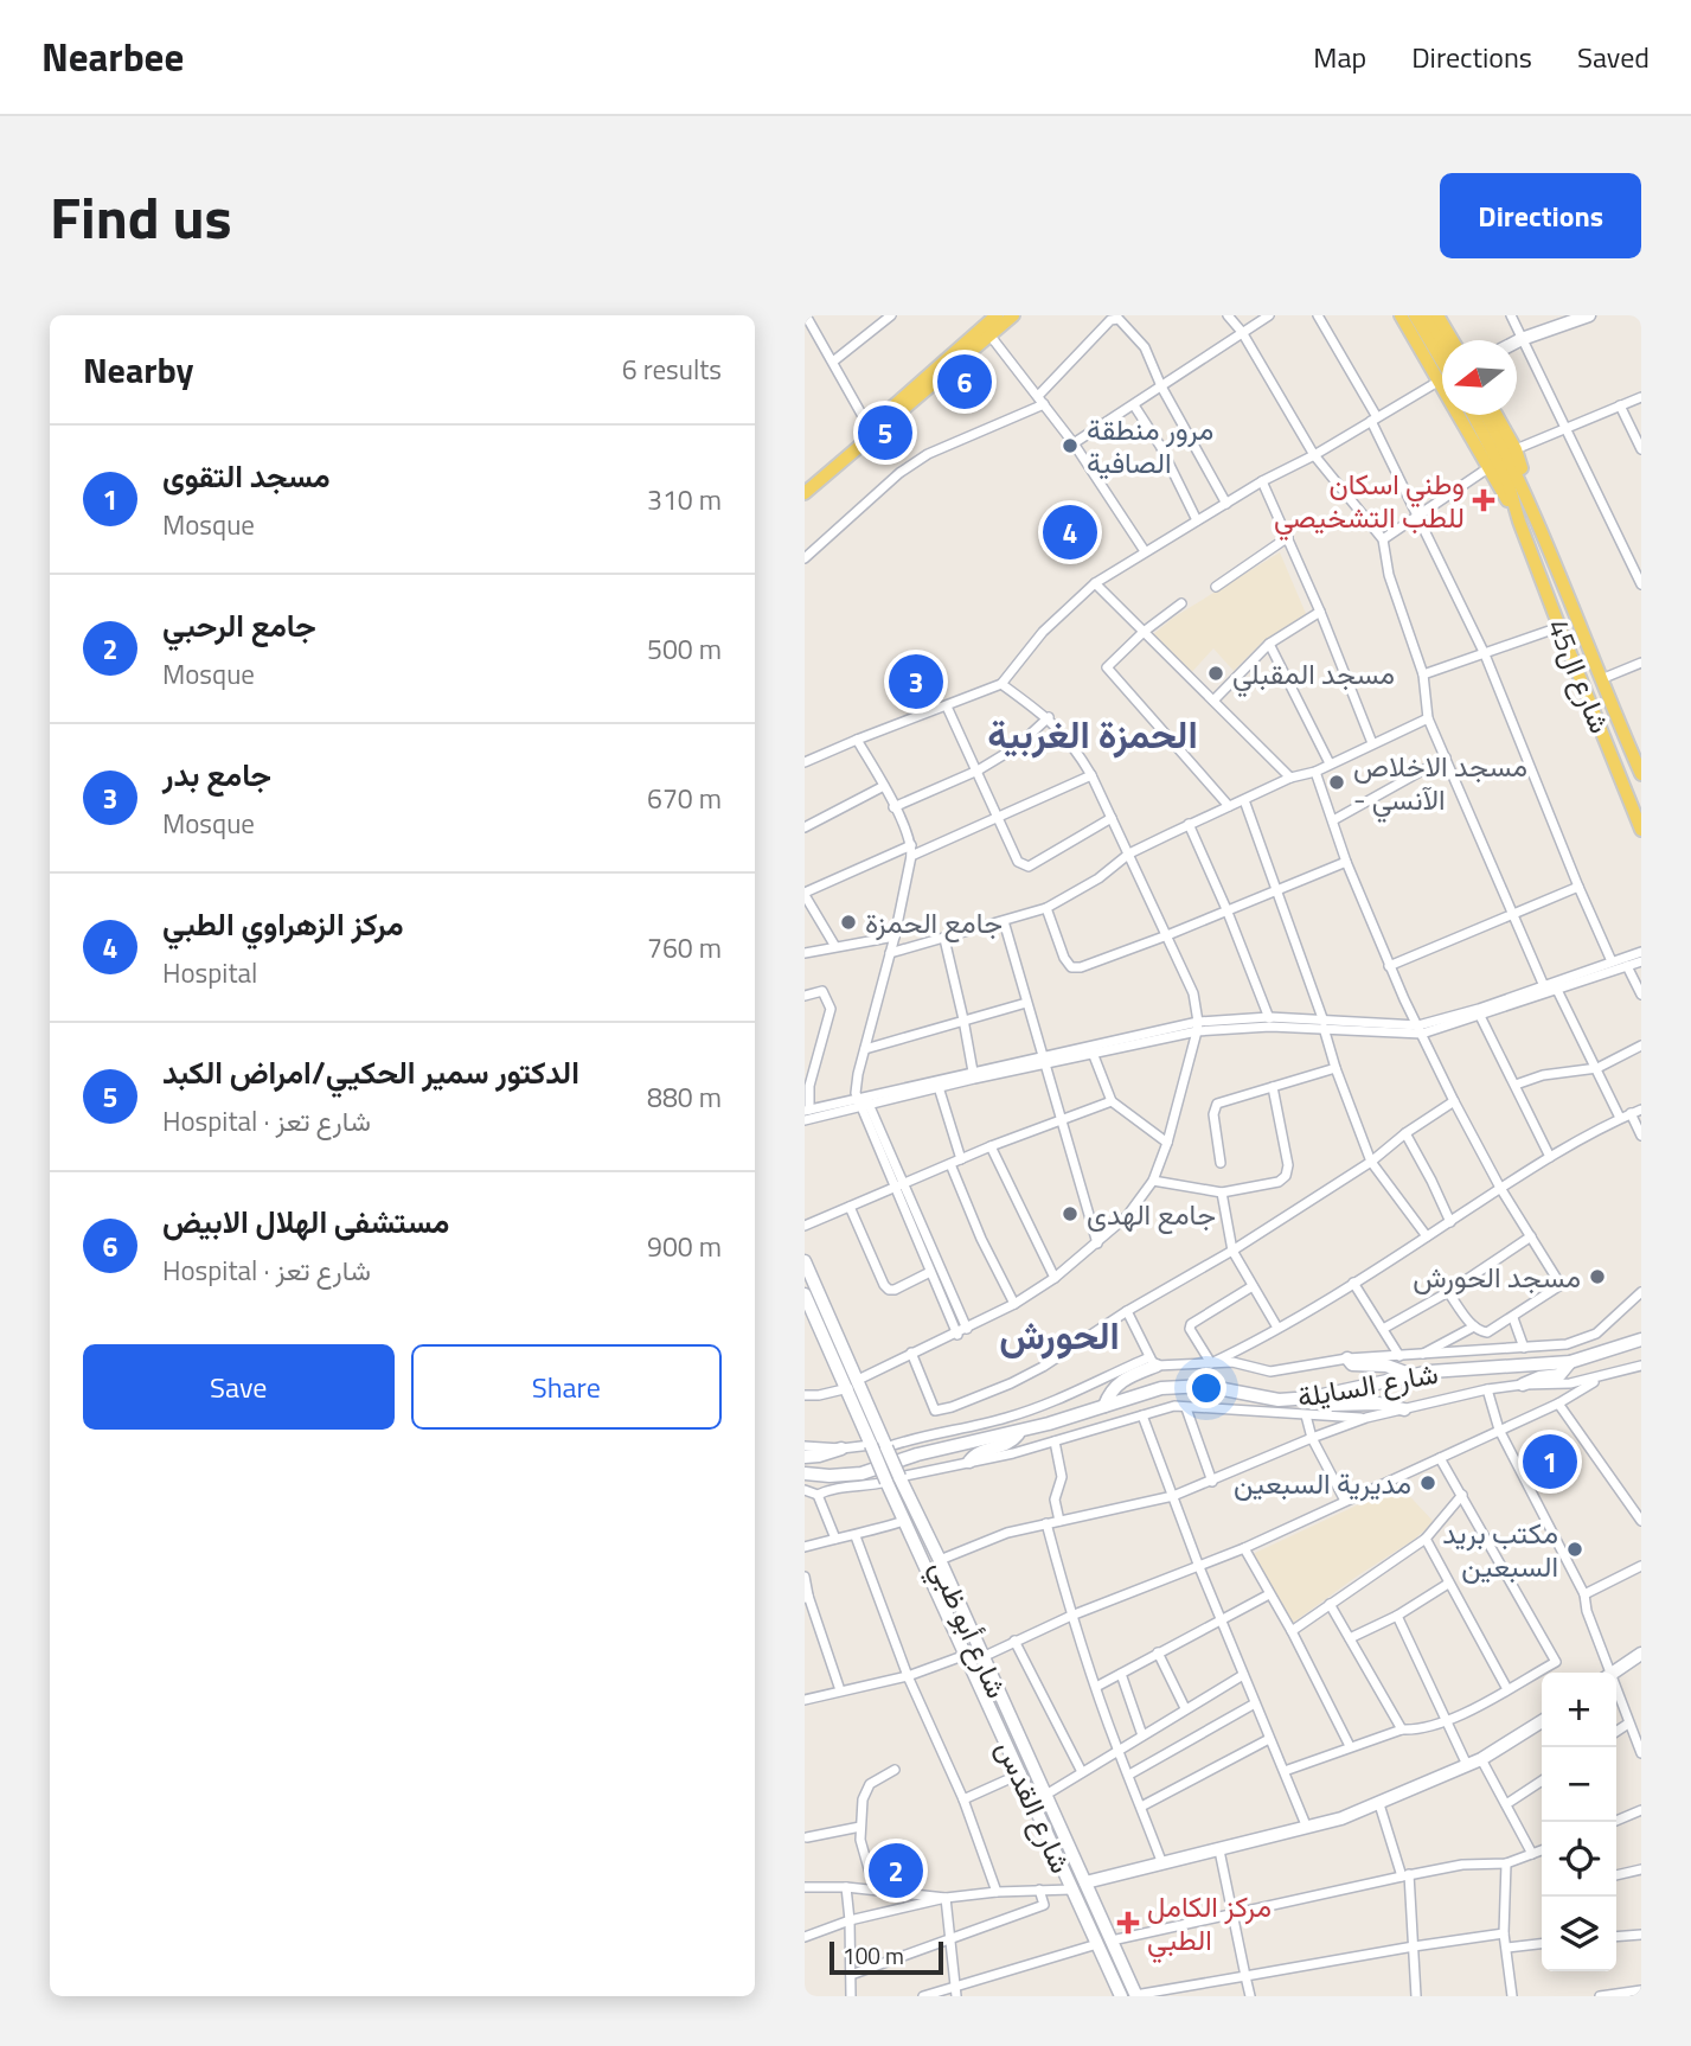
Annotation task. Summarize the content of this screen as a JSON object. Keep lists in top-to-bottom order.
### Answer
{
  "streets": {
    "main road": [
      "شارع ال45",
      "شارع السايلة",
      "شارع أبو ظبي",
      "شارع القدس"
    ]
  },
  "crossings": [
    ["شارع أبو ظبي", "شارع القدس"]
  ],
  "districts": ["الحمزة الغربية", "الحورش"],
  "places": {
    "other": [
      "مرور منطقة الصافية",
      "مسجد المقبلي",
      "مسجد الاخلاص - الآنسي",
      "جامع الحمزة",
      "جامع الهدى",
      "مسجد الحورش",
      "مديرية السبعين",
      "مكتب بريد السبعين"
    ],
    "health": ["وطني اسكان للطب التشخيصي", "مركز الكامل الطبي"]
  },
  "scale_bar": "100 m",
  "north": "left",
  "page": {
    "header": "Nearbee",
    "nav": ["Map", "Directions", "Saved"],
    "title": "Find us",
    "buttons": [
      "Directions",
      ["Save", "Share"]
    ],
    "heading": ["Nearby", "6 results"],
    "pins": [
      "6",
      "5",
      "4",
      "3",
      "1",
      "2"
    ],
    "list": [
      {
        "mark": "1",
        "name": "مسجد التقوى",
        "note": "Mosque",
        "value": "310 m"
      },
      {
        "mark": "2",
        "name": "جامع الرحبي",
        "note": "Mosque",
        "value": "500 m"
      },
      {
        "mark": "3",
        "name": "جامع بدر",
        "note": "Mosque",
        "value": "670 m"
      },
      {
        "mark": "4",
        "name": "مركز الزهراوي الطبي",
        "note": "Hospital",
        "value": "760 m"
      },
      {
        "mark": "5",
        "name": "الدكتور سمير الحكيي/امراض الكبد",
        "note": "Hospital · شارع تعز",
        "value": "880 m"
      },
      {
        "mark": "6",
        "name": "مستشفى الهلال الابيض",
        "note": "Hospital · شارع تعز",
        "value": "900 m"
      }
    ],
    "map_buttons": ["+", "−"],
    "scale": "100 m"
  }
}
